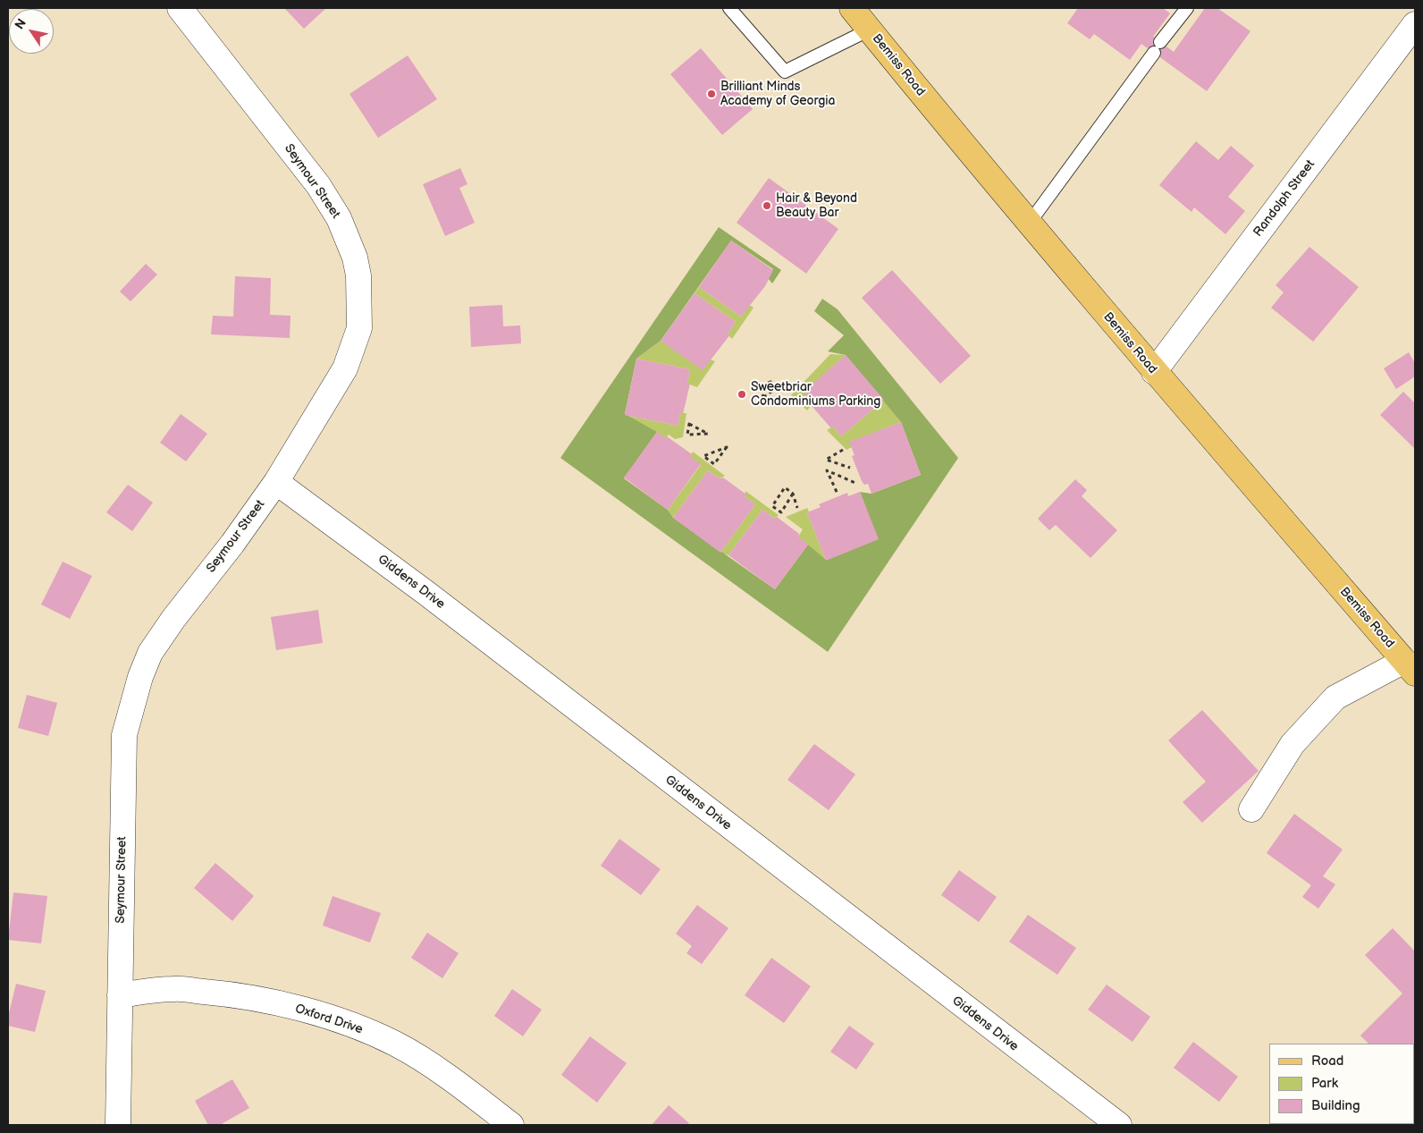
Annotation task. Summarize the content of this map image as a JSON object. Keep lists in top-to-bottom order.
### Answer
{
  "streets": {
    "main road": ["Bemiss Road"],
    "street": [
      "Seymour Street",
      "Randolph Street",
      "Giddens Drive",
      "Oxford Drive"
    ]
  },
  "crossings": [
    ["Bemiss Road", "Randolph Street"],
    ["Seymour Street", "Giddens Drive"],
    ["Seymour Street", "Oxford Drive"]
  ],
  "places": ["Brilliant Minds Academy of Georgia", "Hair & Beyond Beauty Bar", "Sweetbriar Condominiums Parking"],
  "legend": ["Road", "Park", "Building"],
  "north": "top left"
}
